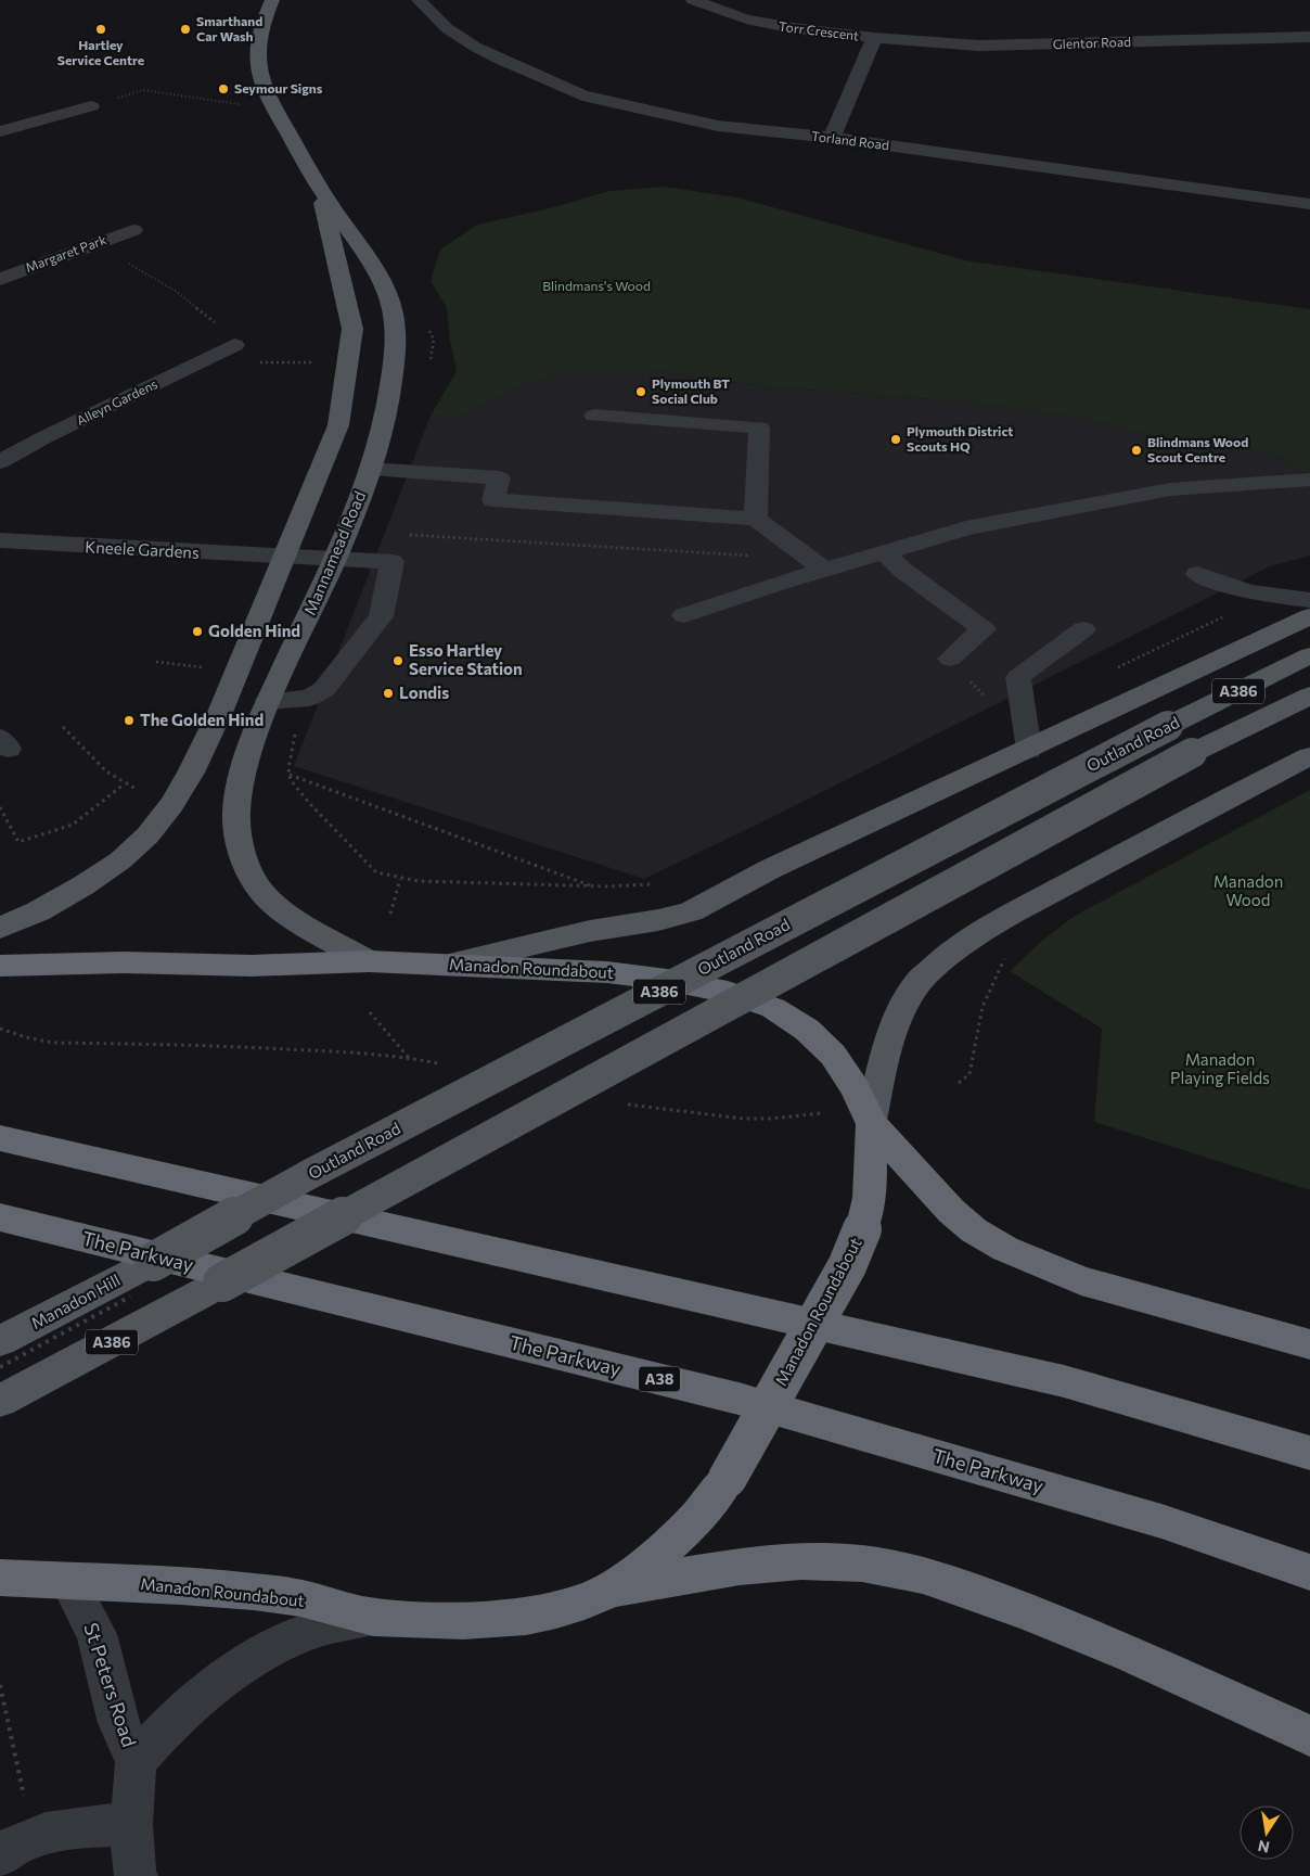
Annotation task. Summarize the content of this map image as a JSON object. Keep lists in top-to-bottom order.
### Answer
{
  "streets": {
    "highway": ["Manadon Roundabout", "The Parkway", "A38"],
    "main road": [
      "Mannamead Road",
      "A386",
      "Outland Road",
      "Manadon Hill"
    ],
    "street": [
      "Torr Crescent",
      "Glentor Road",
      "Torland Road",
      "Margaret Park",
      "Alleyn Gardens",
      "Kneele Gardens",
      "St Peters Road"
    ]
  },
  "crossings": [
    ["Torr Crescent", "Glentor Road"],
    ["Torr Crescent", "Torland Road"],
    ["Kneele Gardens", "Mannamead Road"],
    ["Mannamead Road", "Manadon Roundabout"],
    ["Outland Road", "Manadon Hill"],
    ["Manadon Roundabout", "St Peters Road"]
  ],
  "parks": ["Blindmans's Wood", "Manadon Wood", "Manadon Playing Fields"],
  "places": [
    "Hartley Service Centre",
    "Smarthand Car Wash",
    "Seymour Signs",
    "Plymouth BT Social Club",
    "Plymouth District Scouts HQ",
    "Blindmans Wood Scout Centre",
    "Golden Hind",
    "Esso Hartley Service Station",
    "Londis",
    "The Golden Hind"
  ],
  "north": "bottom"
}
